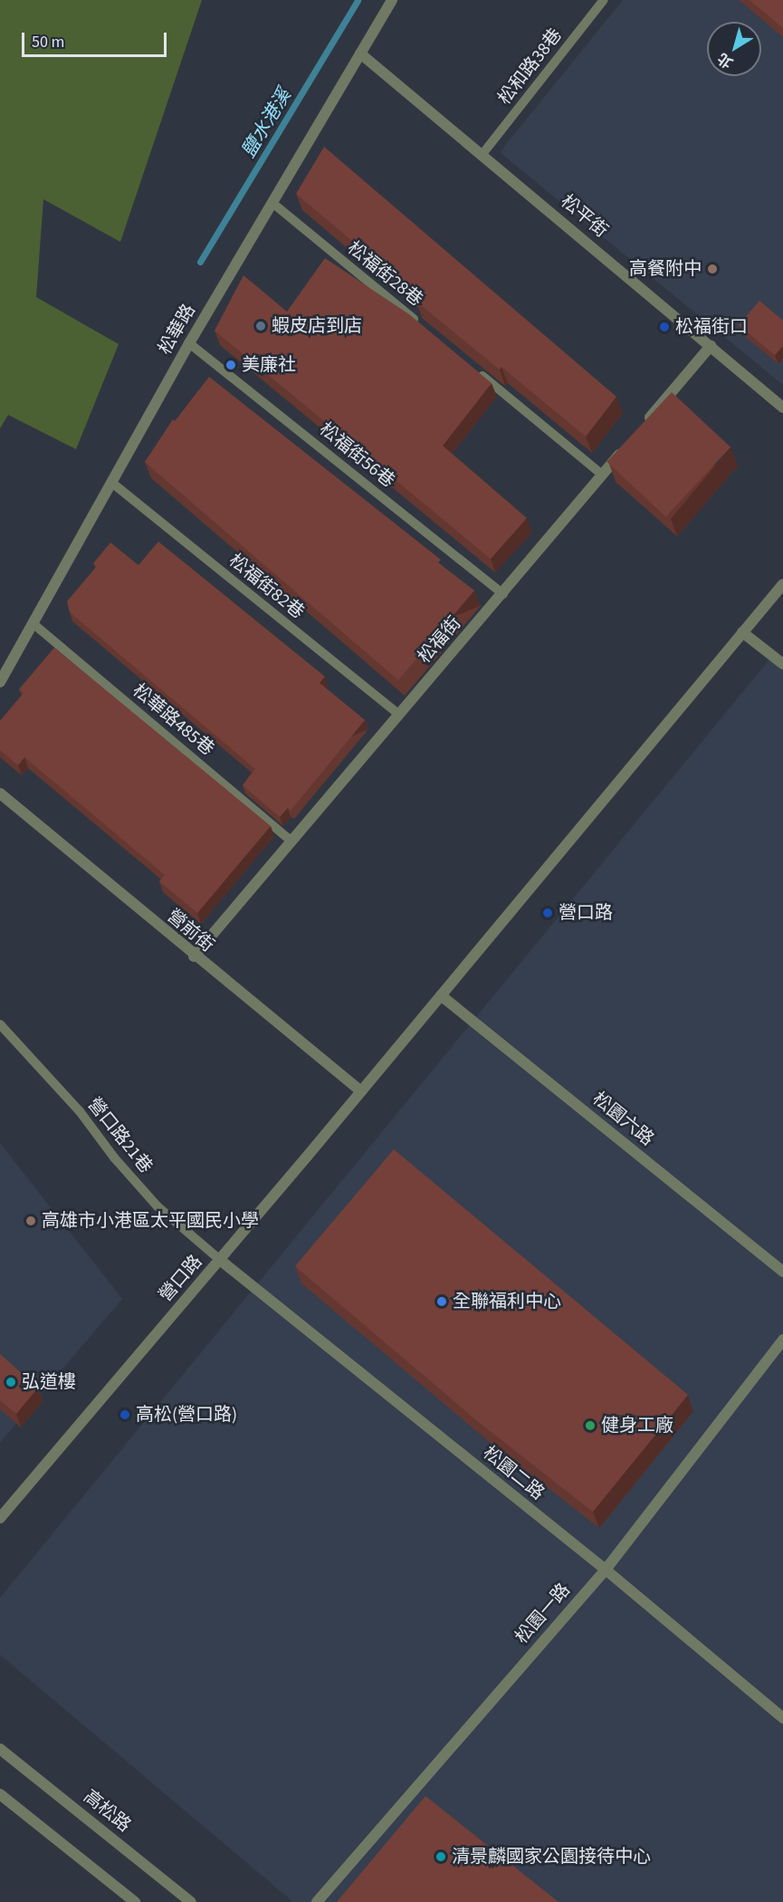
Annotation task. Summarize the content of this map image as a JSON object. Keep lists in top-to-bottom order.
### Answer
{
  "streets": {
    "street": [
      "松平街",
      "松華路",
      "松福街",
      "營前街",
      "松園六路",
      "營口路",
      "松園二路",
      "松園一路",
      "高松路"
    ],
    "lane": [
      "松和路38巷",
      "松福街28巷",
      "松福街56巷",
      "松福街82巷",
      "松華路485巷",
      "營口路21巷"
    ]
  },
  "crossings": [
    ["松和路38巷", "松平街"],
    ["松平街", "松華路"],
    ["松福街28巷", "松華路"],
    ["松華路", "松福街56巷"],
    ["松華路", "松福街82巷"],
    ["松華路", "松華路485巷"],
    ["松福街56巷", "松福街"],
    ["松福街82巷", "松福街"],
    ["松福街", "松華路485巷"],
    ["松福街", "營前街"],
    ["營前街", "營口路"],
    ["松園六路", "營口路"],
    ["營口路21巷", "營口路"],
    ["營口路21巷", "松園二路"],
    ["營口路", "松園二路"],
    ["松園二路", "松園一路"]
  ],
  "water": ["鹽水港溪"],
  "places": [
    "高餐附中",
    "蝦皮店到店",
    "松福街口",
    "美廉社",
    "營口路",
    "高雄市小港區太平國民小學",
    "全聯福利中心",
    "弘道樓",
    "高松(營口路)",
    "健身工廠",
    "清景麟國家公園接待中心"
  ],
  "scale_bar": "50 m",
  "north": "bottom left"
}
